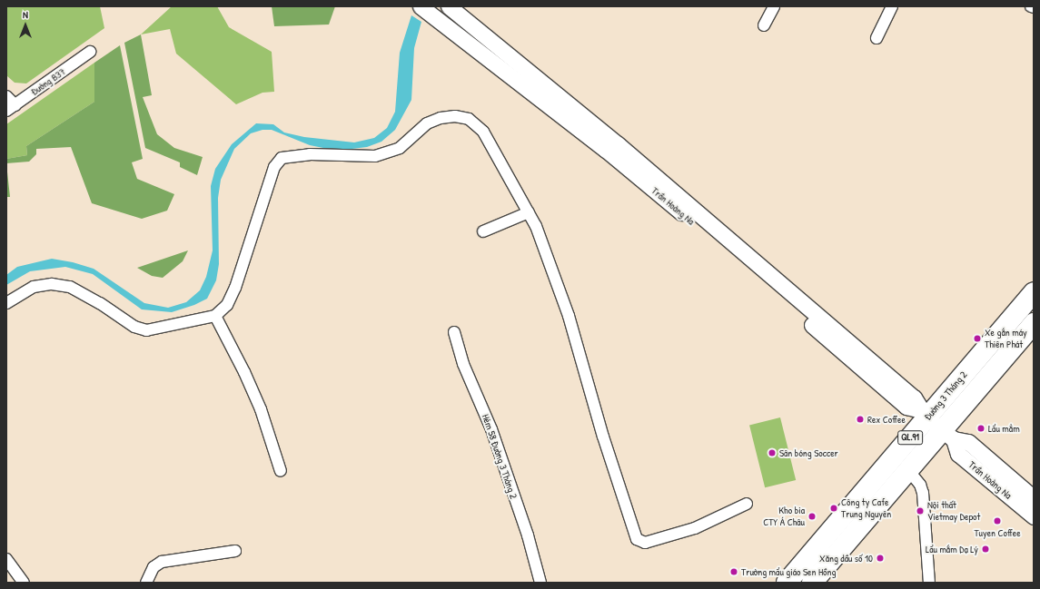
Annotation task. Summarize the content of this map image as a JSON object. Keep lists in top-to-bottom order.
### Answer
{
  "streets": {
    "highway": ["Đường 3 Tháng 2", "QL.91"],
    "main road": ["Trần Hoàng Na"],
    "street": ["Đường B37", "Hẻm 58 Đường 3 Tháng 2"]
  },
  "crossings": [
    ["Trần Hoàng Na", "Đường 3 Tháng 2"]
  ],
  "places": [
    "Xe gắn máy Thiên Phát",
    "Rex Coffee",
    "Lẩu mẳm",
    "Sân bóng Soccer",
    "Công ty Cafe Trung Nguyên",
    "Nội thất Vietmay Depot",
    "Kho bia CTY Á Châu",
    "Tuyen Coffee",
    "Lẩu mắm Dạ Lý",
    "Xăng dầu số 10",
    "Trường mẩu giáo Sen Hồng"
  ],
  "north": "top"
}
